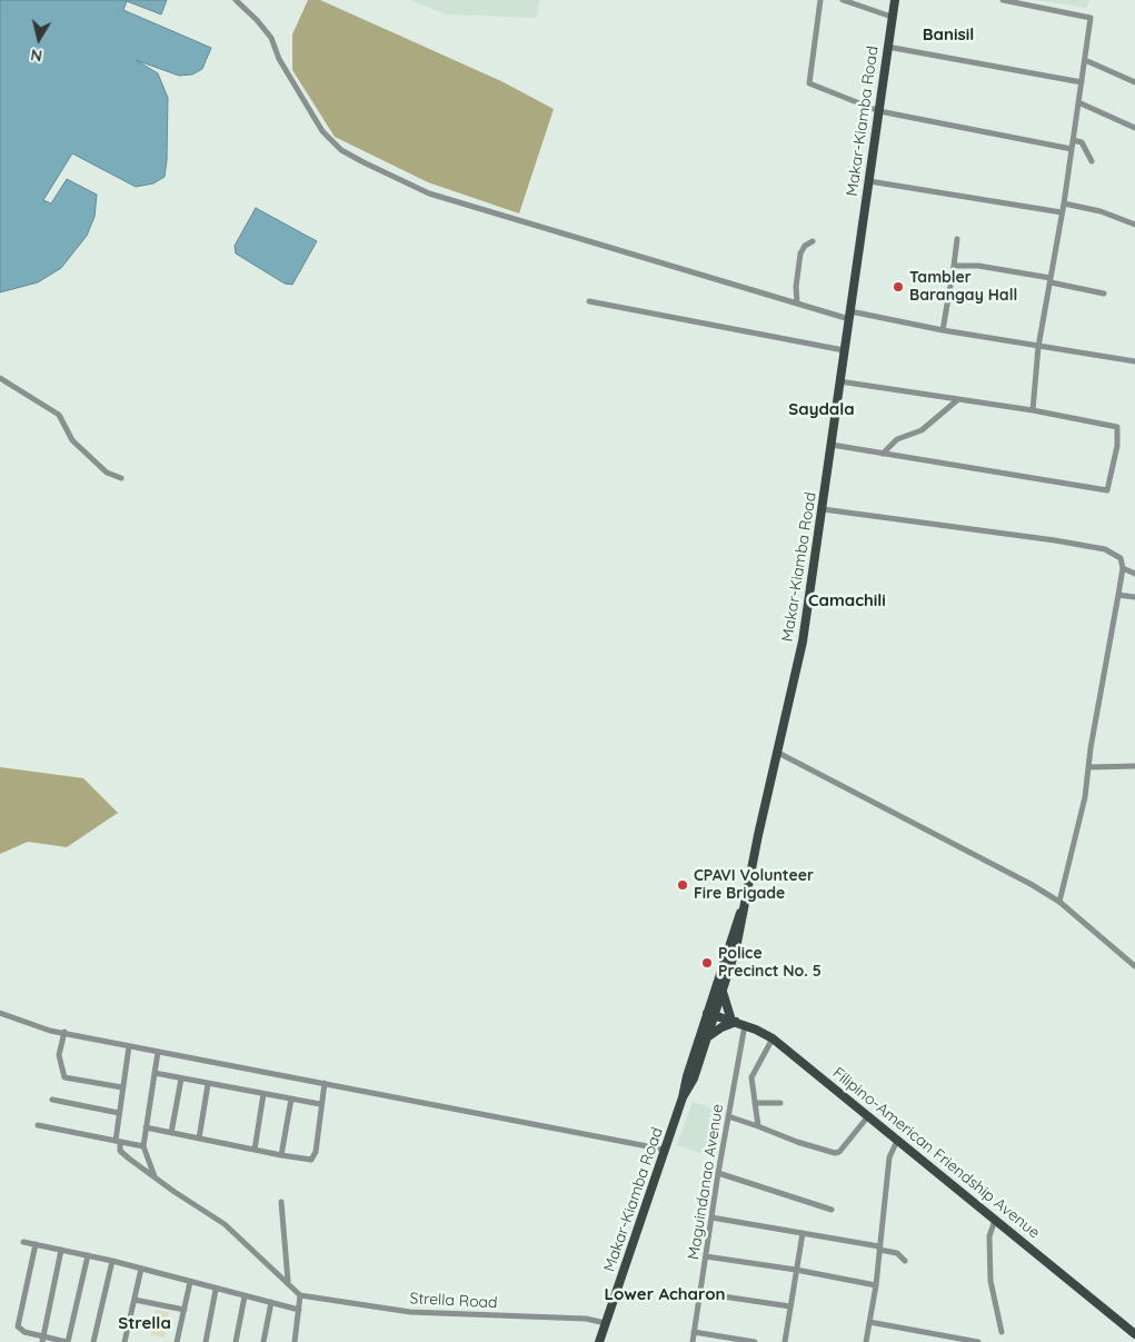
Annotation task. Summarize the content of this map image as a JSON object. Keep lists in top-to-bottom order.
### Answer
{
  "streets": {
    "main road": ["Makar-Kiamba Road", "Filipino-American Friendship Avenue"],
    "street": ["Maguindanao Avenue", "Strella Road"]
  },
  "crossings": [
    ["Makar-Kiamba Road", "Filipino-American Friendship Avenue"],
    ["Makar-Kiamba Road", "Strella Road"],
    ["Filipino-American Friendship Avenue", "Maguindanao Avenue"]
  ],
  "districts": [
    "Banisil",
    "Saydala",
    "Camachili",
    "Lower Acharon",
    "Strella"
  ],
  "places": ["Tambler Barangay Hall", "CPAVI Volunteer Fire Brigade", "Police Precinct No. 5"],
  "north": "bottom"
}
